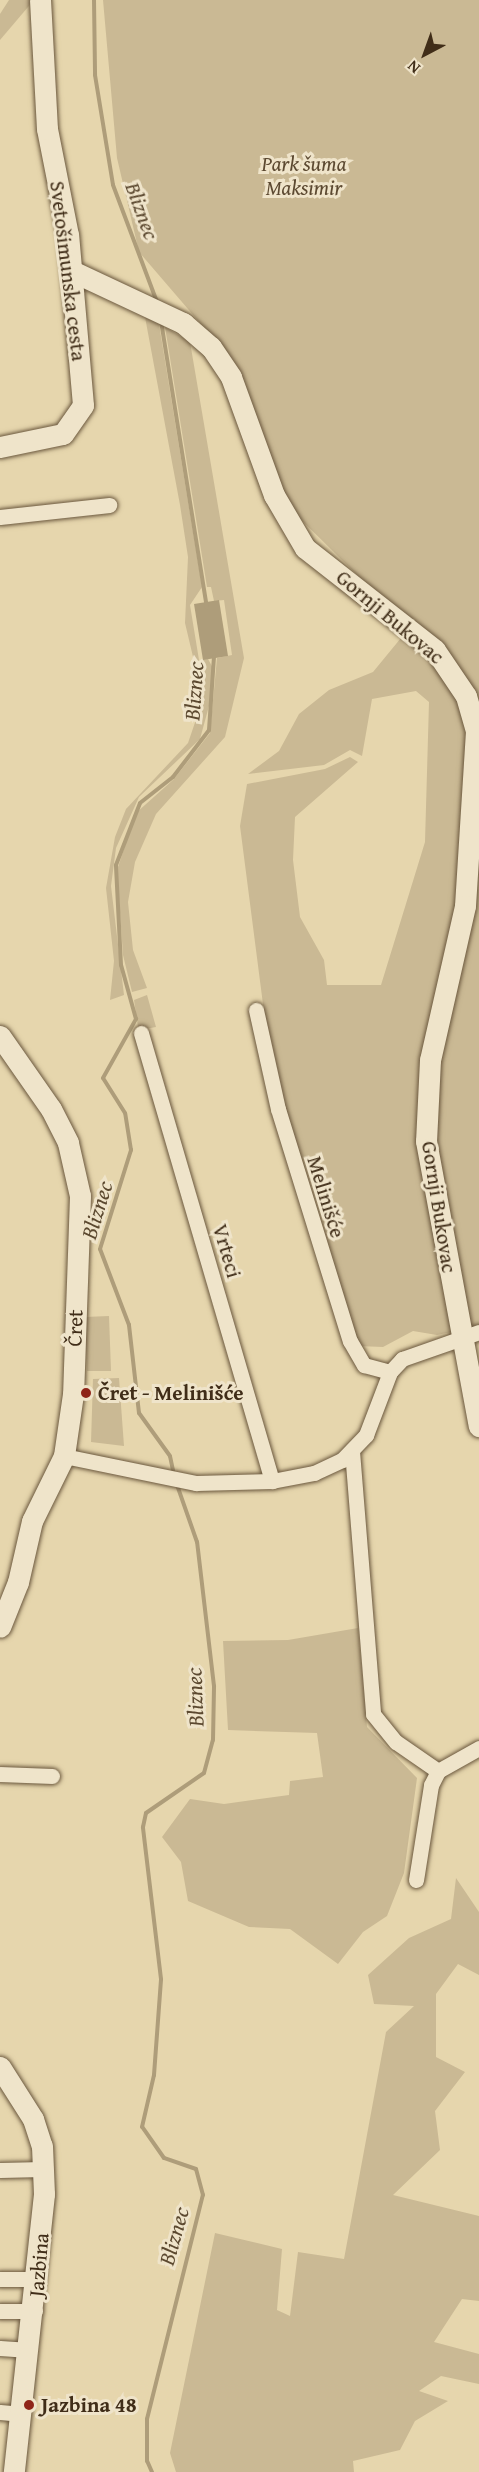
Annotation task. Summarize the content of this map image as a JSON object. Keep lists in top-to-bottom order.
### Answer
{
  "streets": {
    "street": [
      "Svetošimunska cesta",
      "Gornji Bukovac",
      "Melinišće",
      "Vrteci",
      "Čret",
      "Jazbina"
    ]
  },
  "crossings": [
    ["Svetošimunska cesta", "Gornji Bukovac"]
  ],
  "water": ["Bliznec"],
  "parks": ["Park šuma Maksimir"],
  "places": ["Čret - Melinišće", "Jazbina 48"],
  "north": "bottom left"
}
